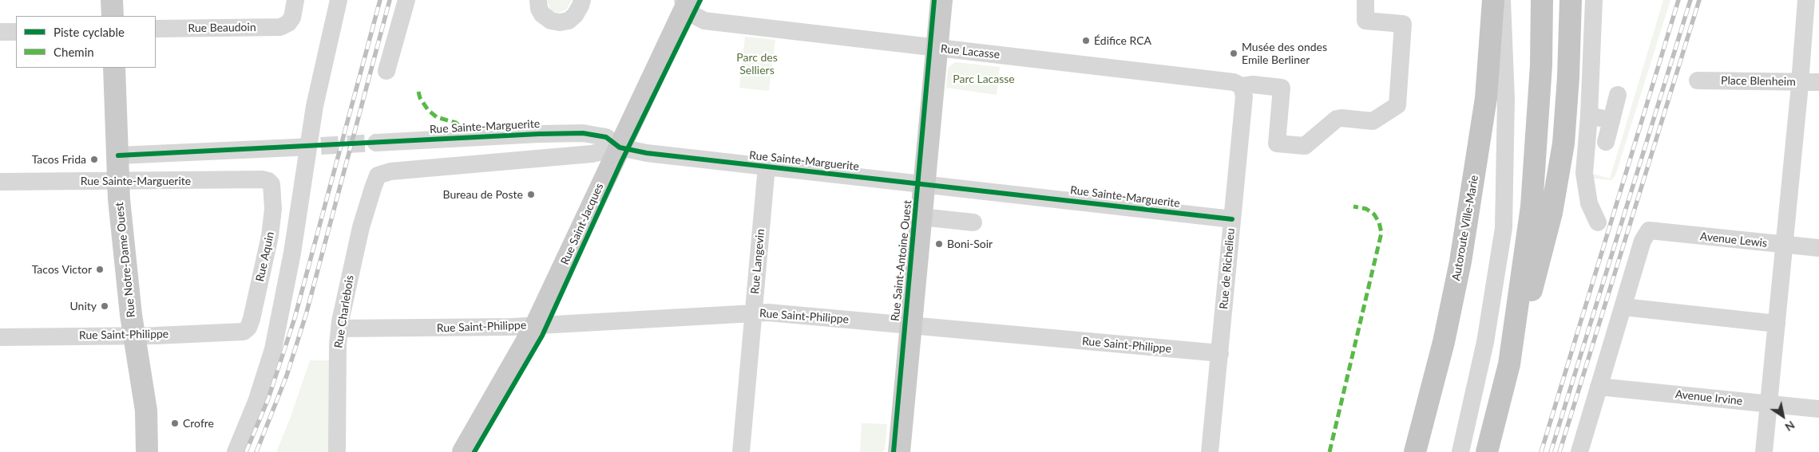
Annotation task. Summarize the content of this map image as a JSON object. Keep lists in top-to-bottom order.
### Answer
{
  "streets": {
    "highway": ["Autoroute Ville-Marie"],
    "main road": ["Rue Saint-Jacques", "Rue Notre-Dame Ouest", "Rue Saint-Antoine Ouest"],
    "street": [
      "Rue Beaudoin",
      "Rue Lacasse",
      "Place Blenheim",
      "Rue Sainte-Marguerite",
      "Avenue Lewis",
      "Rue Aquin",
      "Rue Langevin",
      "Rue de Richelieu",
      "Rue Charlebois",
      "Rue Saint-Philippe",
      "Avenue Irvine"
    ]
  },
  "crossings": [
    ["Rue Lacasse", "Rue Saint-Jacques"],
    ["Rue Lacasse", "Rue Saint-Antoine Ouest"],
    ["Rue Lacasse", "Rue de Richelieu"],
    ["Rue Sainte-Marguerite", "Rue Saint-Jacques"],
    ["Rue Sainte-Marguerite", "Rue Aquin"],
    ["Rue Sainte-Marguerite", "Rue Notre-Dame Ouest"],
    ["Rue Sainte-Marguerite", "Rue Saint-Antoine Ouest"],
    ["Rue Sainte-Marguerite", "Rue Langevin"],
    ["Rue Sainte-Marguerite", "Rue de Richelieu"],
    ["Rue Sainte-Marguerite", "Rue Charlebois"],
    ["Rue Saint-Jacques", "Rue Saint-Philippe"],
    ["Rue Aquin", "Rue Saint-Philippe"],
    ["Rue Notre-Dame Ouest", "Rue Saint-Philippe"],
    ["Rue Saint-Antoine Ouest", "Rue Saint-Philippe"],
    ["Rue Langevin", "Rue Saint-Philippe"],
    ["Rue de Richelieu", "Rue Saint-Philippe"],
    ["Rue Charlebois", "Rue Saint-Philippe"]
  ],
  "parks": ["Parc des Selliers", "Parc Lacasse"],
  "places": [
    "Édifice RCA",
    "Musée des ondes Emile Berliner",
    "Tacos Frida",
    "Bureau de Poste",
    "Boni-Soir",
    "Tacos Victor",
    "Unity",
    "Crofre"
  ],
  "legend": ["Piste cyclable", "Chemin"],
  "north": "bottom right"
}
